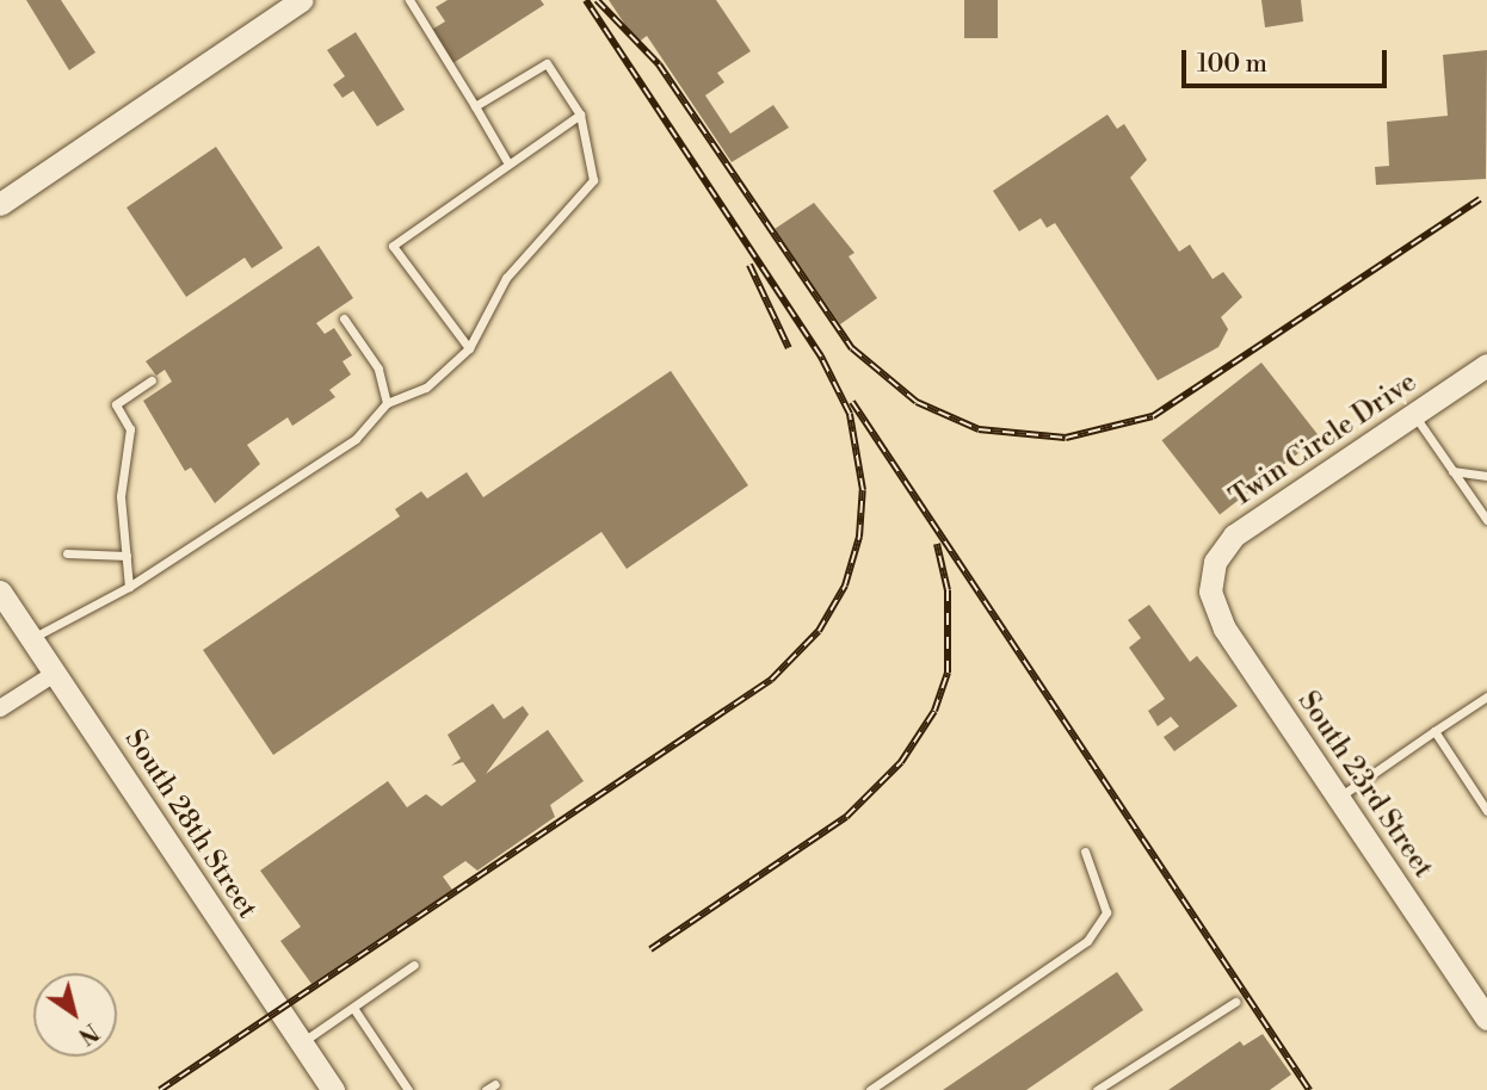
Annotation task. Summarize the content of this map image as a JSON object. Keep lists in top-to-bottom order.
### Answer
{
  "streets": {
    "street": ["Twin Circle Drive", "South 23rd Street", "South 28th Street"]
  },
  "crossings": [
    ["Twin Circle Drive", "South 23rd Street"]
  ],
  "scale_bar": "100 m",
  "north": "bottom right"
}
